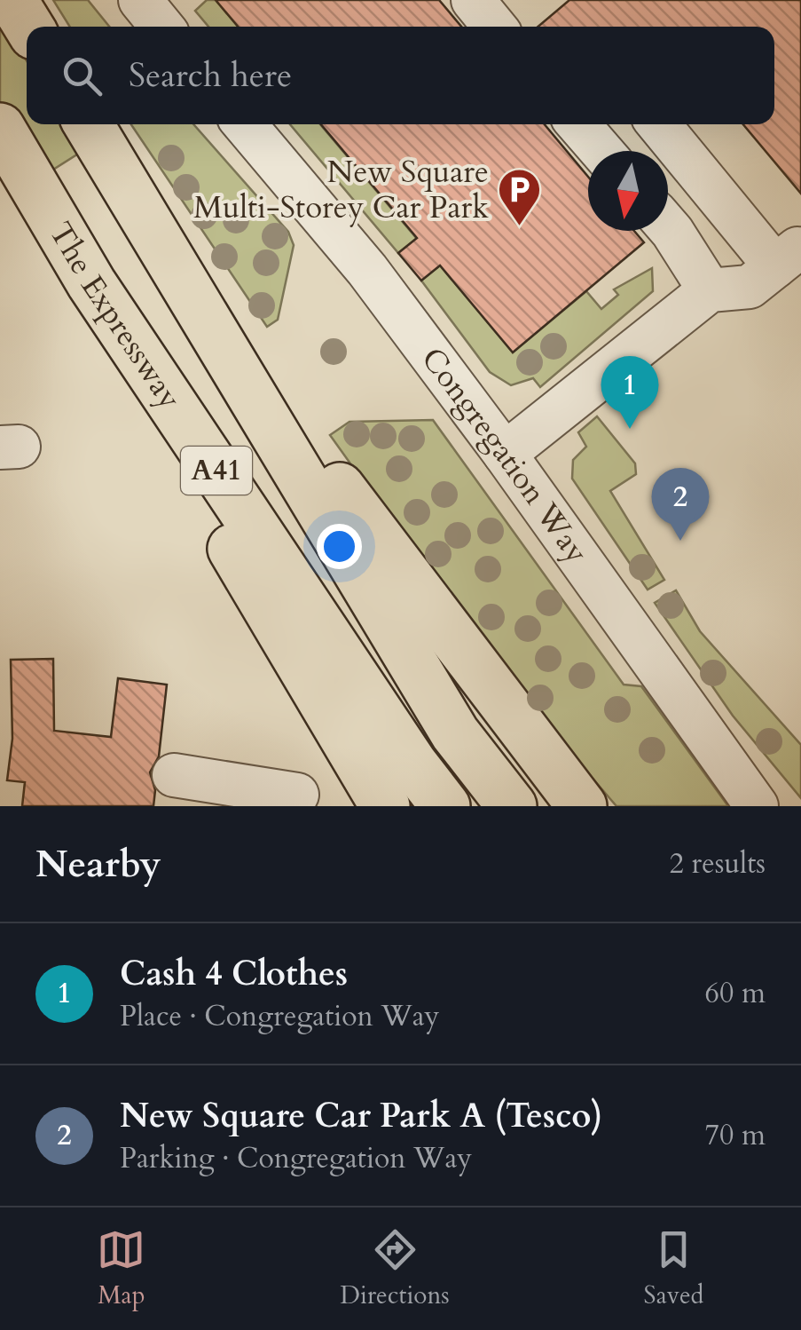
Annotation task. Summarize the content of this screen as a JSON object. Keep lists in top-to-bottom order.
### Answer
{
  "streets": {
    "highway": ["The Expressway", "A41"],
    "street": ["Congregation Way"]
  },
  "crossings": [
    ["The Expressway", "A41"]
  ],
  "places": {
    "parking": ["New Square Multi-Storey Car Park"]
  },
  "north": "bottom",
  "page": {
    "search": "Search here",
    "pins": ["1", "2"],
    "heading": ["Nearby", "2 results"],
    "list": [
      {
        "mark": "1",
        "name": "Cash 4 Clothes",
        "note": "Place · Congregation Way",
        "value": "60 m"
      },
      {
        "mark": "2",
        "name": "New Square Car Park A (Tesco)",
        "note": "Parking · Congregation Way",
        "value": "70 m"
      }
    ],
    "nav": ["Map", "Directions", "Saved"]
  }
}
